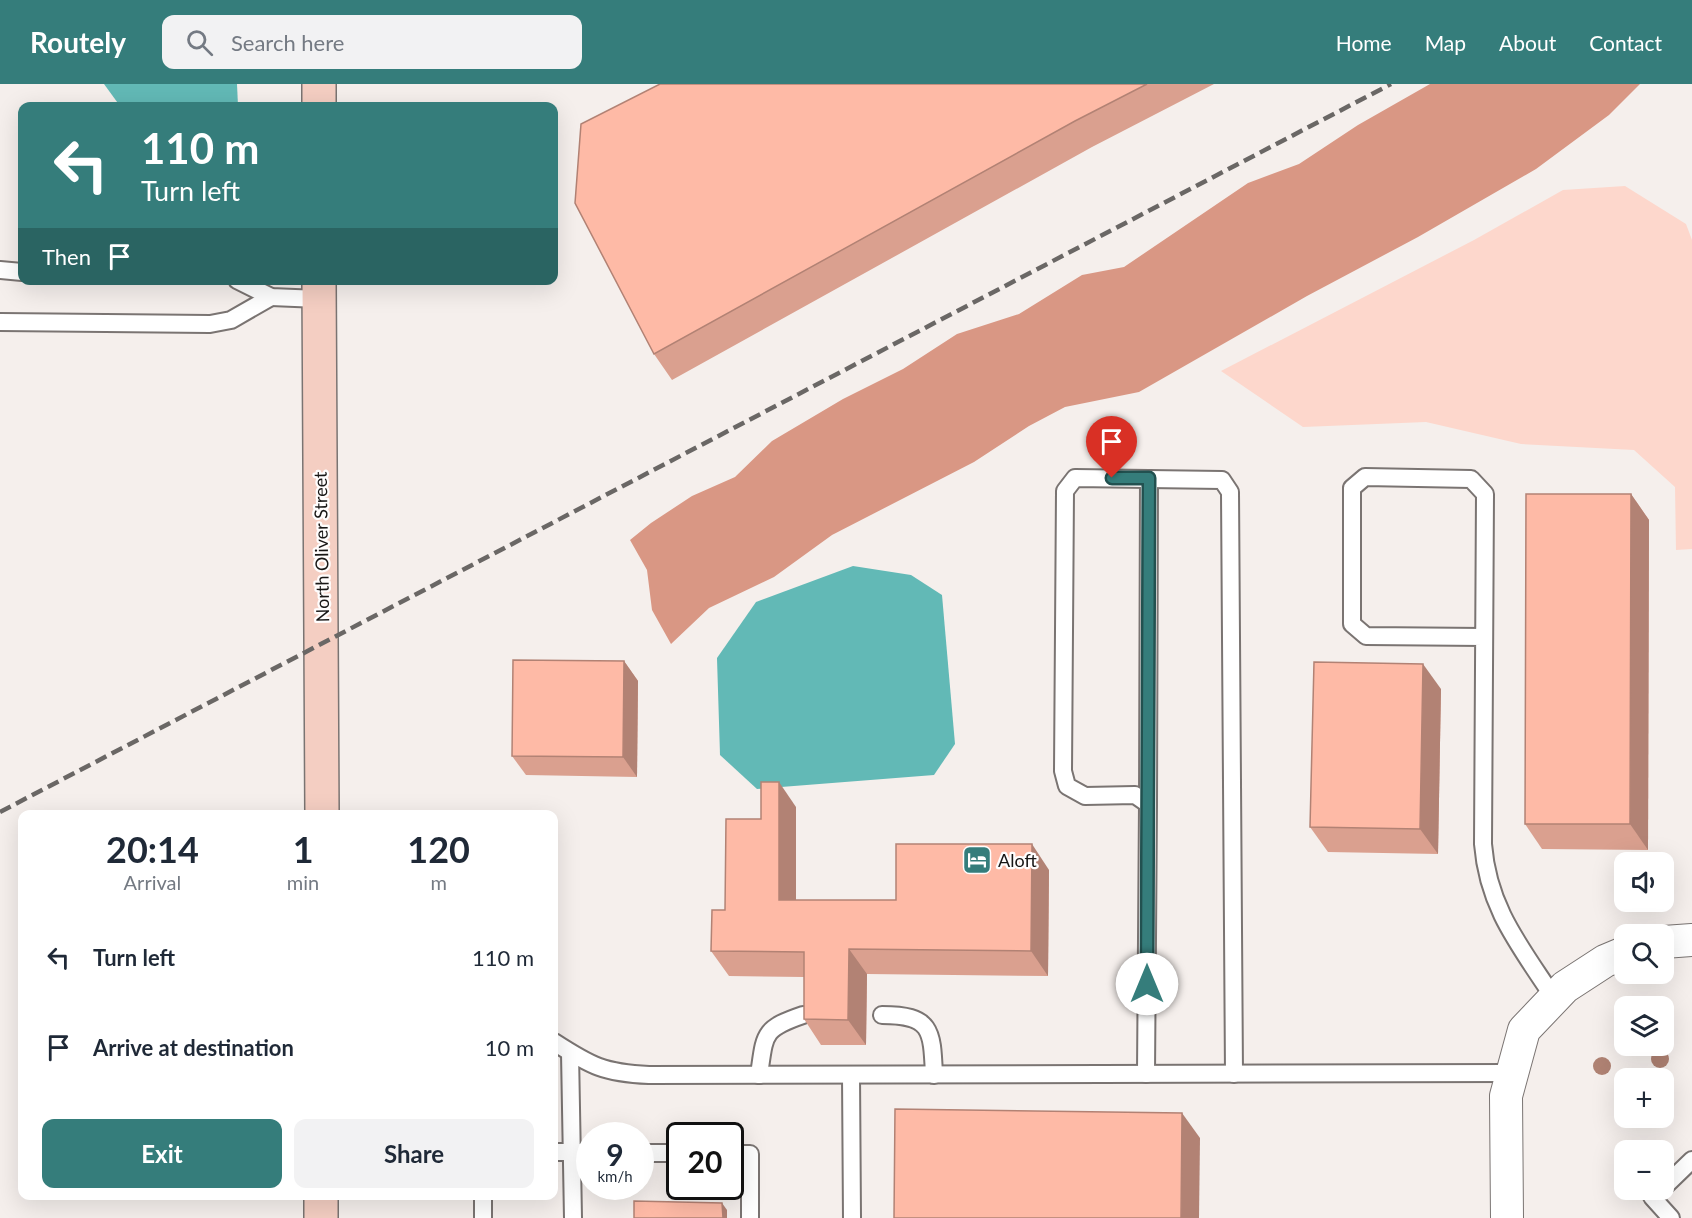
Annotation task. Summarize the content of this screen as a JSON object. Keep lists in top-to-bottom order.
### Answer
{
  "streets": {
    "main road": ["North Oliver Street"]
  },
  "places": {
    "hotel": ["Aloft"]
  },
  "page": {
    "header": "Routely",
    "search": "Search here",
    "nav": [
      "Home",
      "Map",
      "About",
      "Contact"
    ],
    "turn": ["110 m", "Turn left"],
    "then": "Then",
    "eta": [
      "20:14",
      "Arrival",
      "1",
      "min",
      "120",
      "m"
    ],
    "map_buttons": ["+", "−"],
    "list": [
      {
        "name": "Turn left",
        "value": "110 m"
      },
      {
        "name": "Arrive at destination",
        "value": "10 m"
      }
    ],
    "buttons": ["Exit", "Share"],
    "speed": "9 km/h",
    "limit": "20"
  }
}
